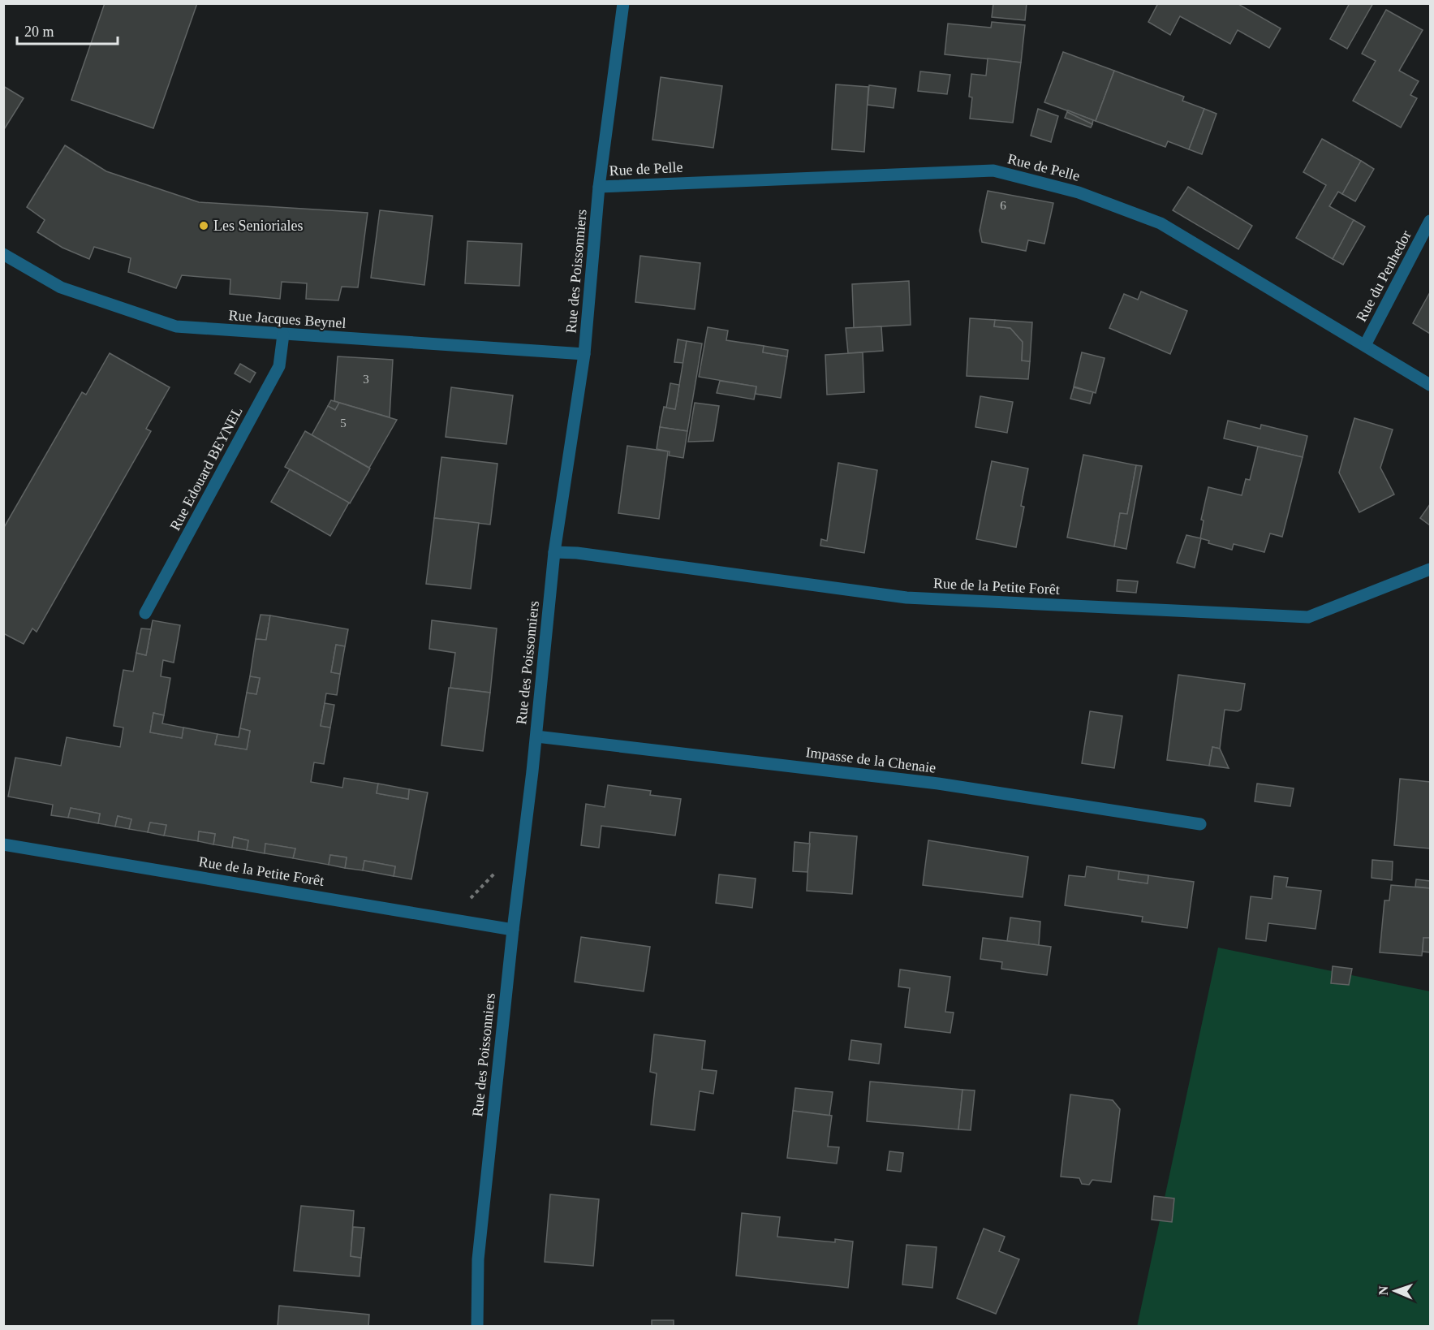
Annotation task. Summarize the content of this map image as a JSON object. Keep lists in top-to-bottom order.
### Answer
{
  "streets": {
    "street": [
      "Rue de Pelle",
      "Rue des Poissonniers",
      "Rue du Penhedor",
      "Rue Jacques Beynel",
      "Rue Edouard BEYNEL",
      "Rue de la Petite Forêt",
      "Impasse de la Chenaie"
    ]
  },
  "crossings": [
    ["Rue de Pelle", "Rue des Poissonniers"],
    ["Rue de Pelle", "Rue du Penhedor"],
    ["Rue des Poissonniers", "Rue Jacques Beynel"],
    ["Rue des Poissonniers", "Rue de la Petite Forêt"],
    ["Rue des Poissonniers", "Impasse de la Chenaie"],
    ["Rue Jacques Beynel", "Rue Edouard BEYNEL"]
  ],
  "places": ["Les Senioriales"],
  "house_numbers": ["6", "3", "5"],
  "scale_bar": "20 m",
  "north": "left"
}
